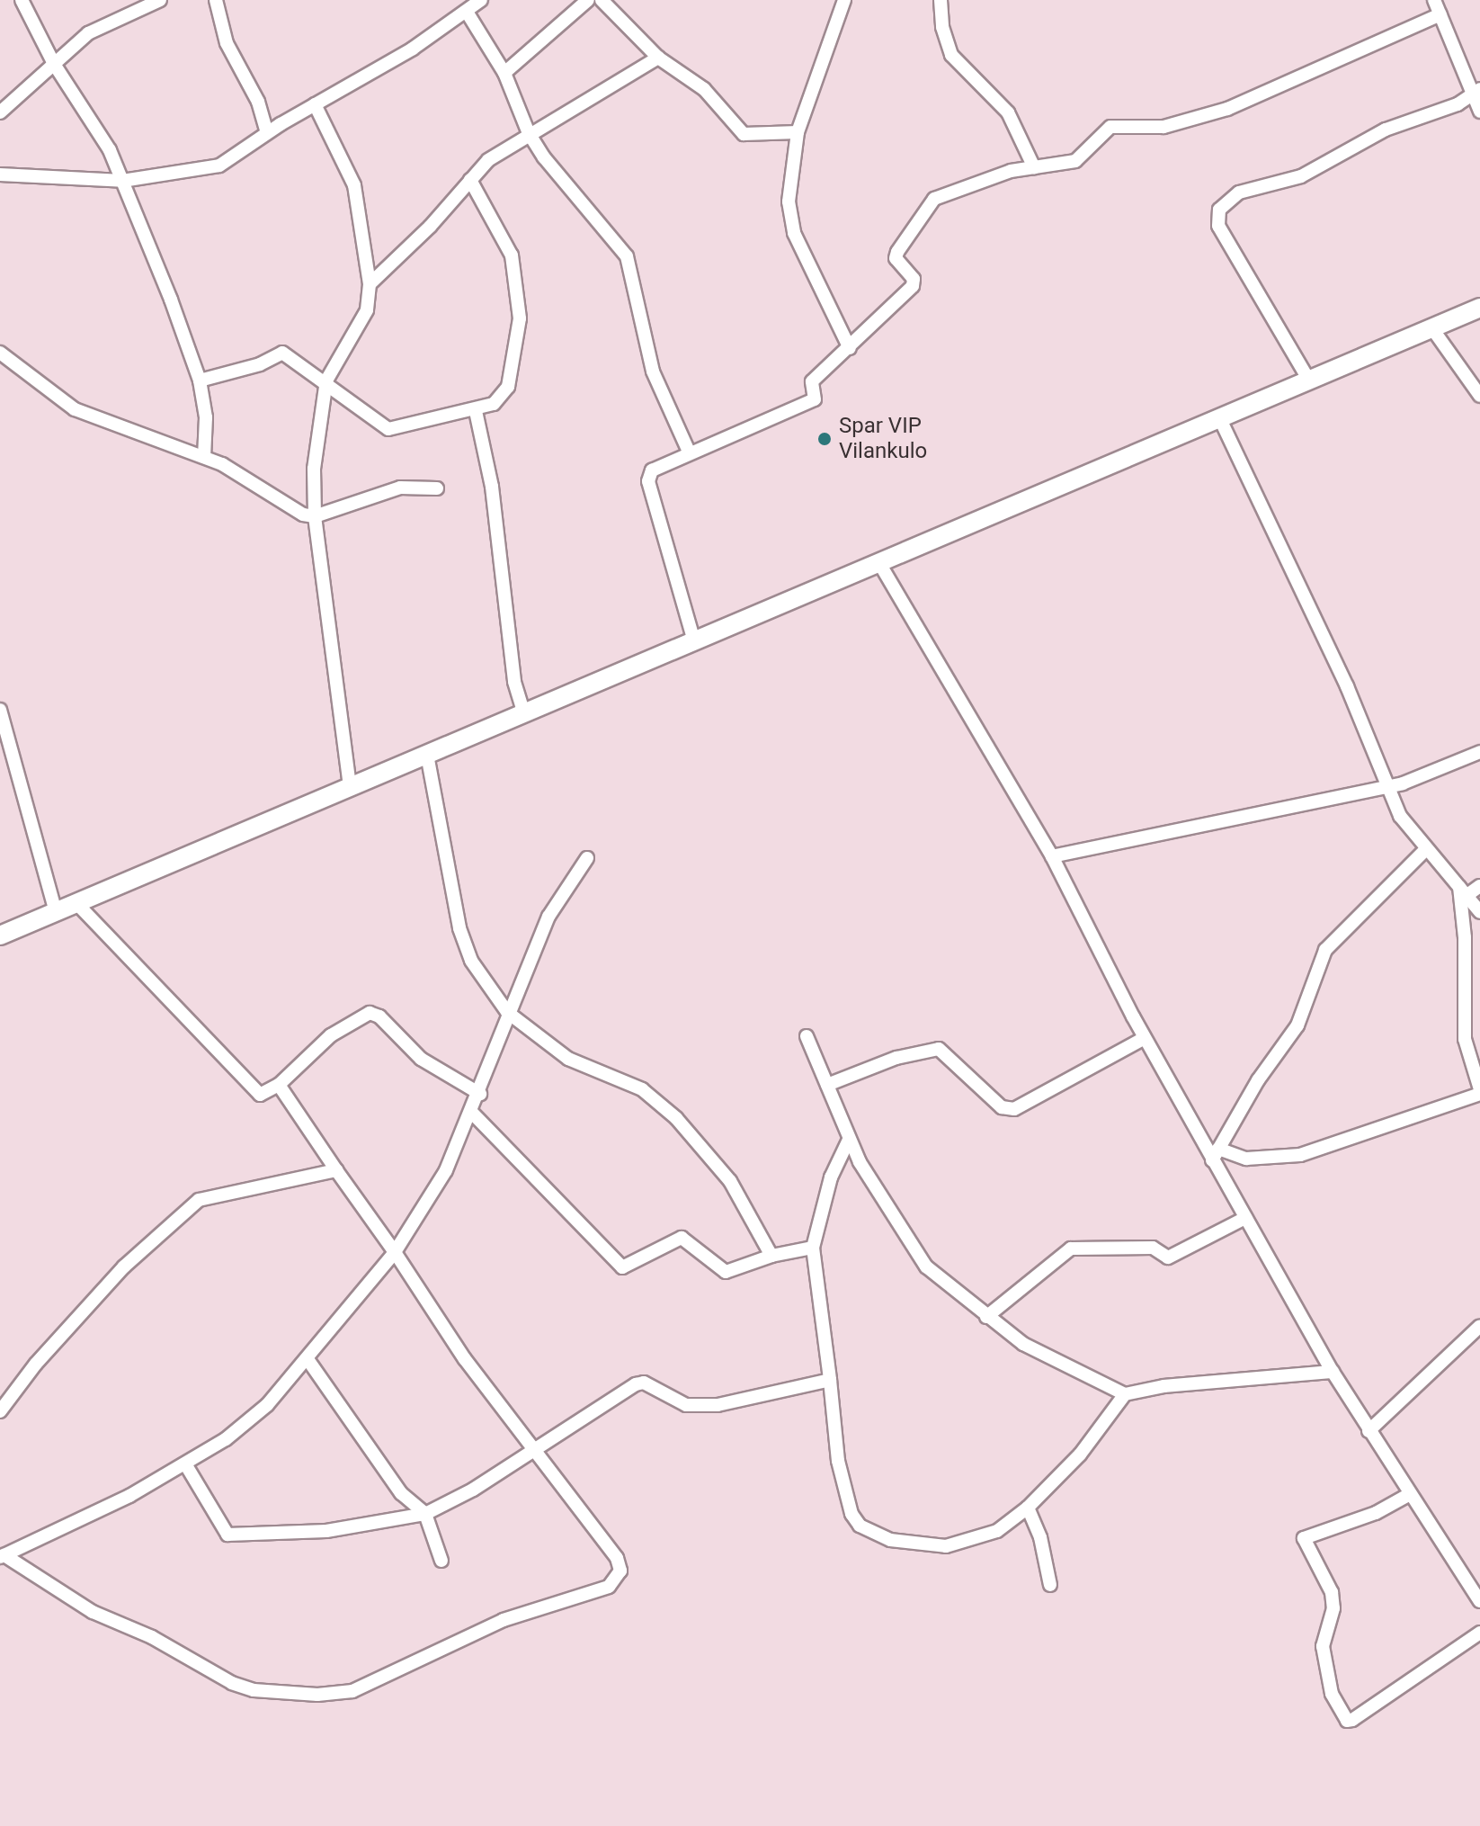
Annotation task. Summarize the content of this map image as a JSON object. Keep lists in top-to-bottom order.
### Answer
{
  "places": ["Spar VIP Vilankulo"]
}
